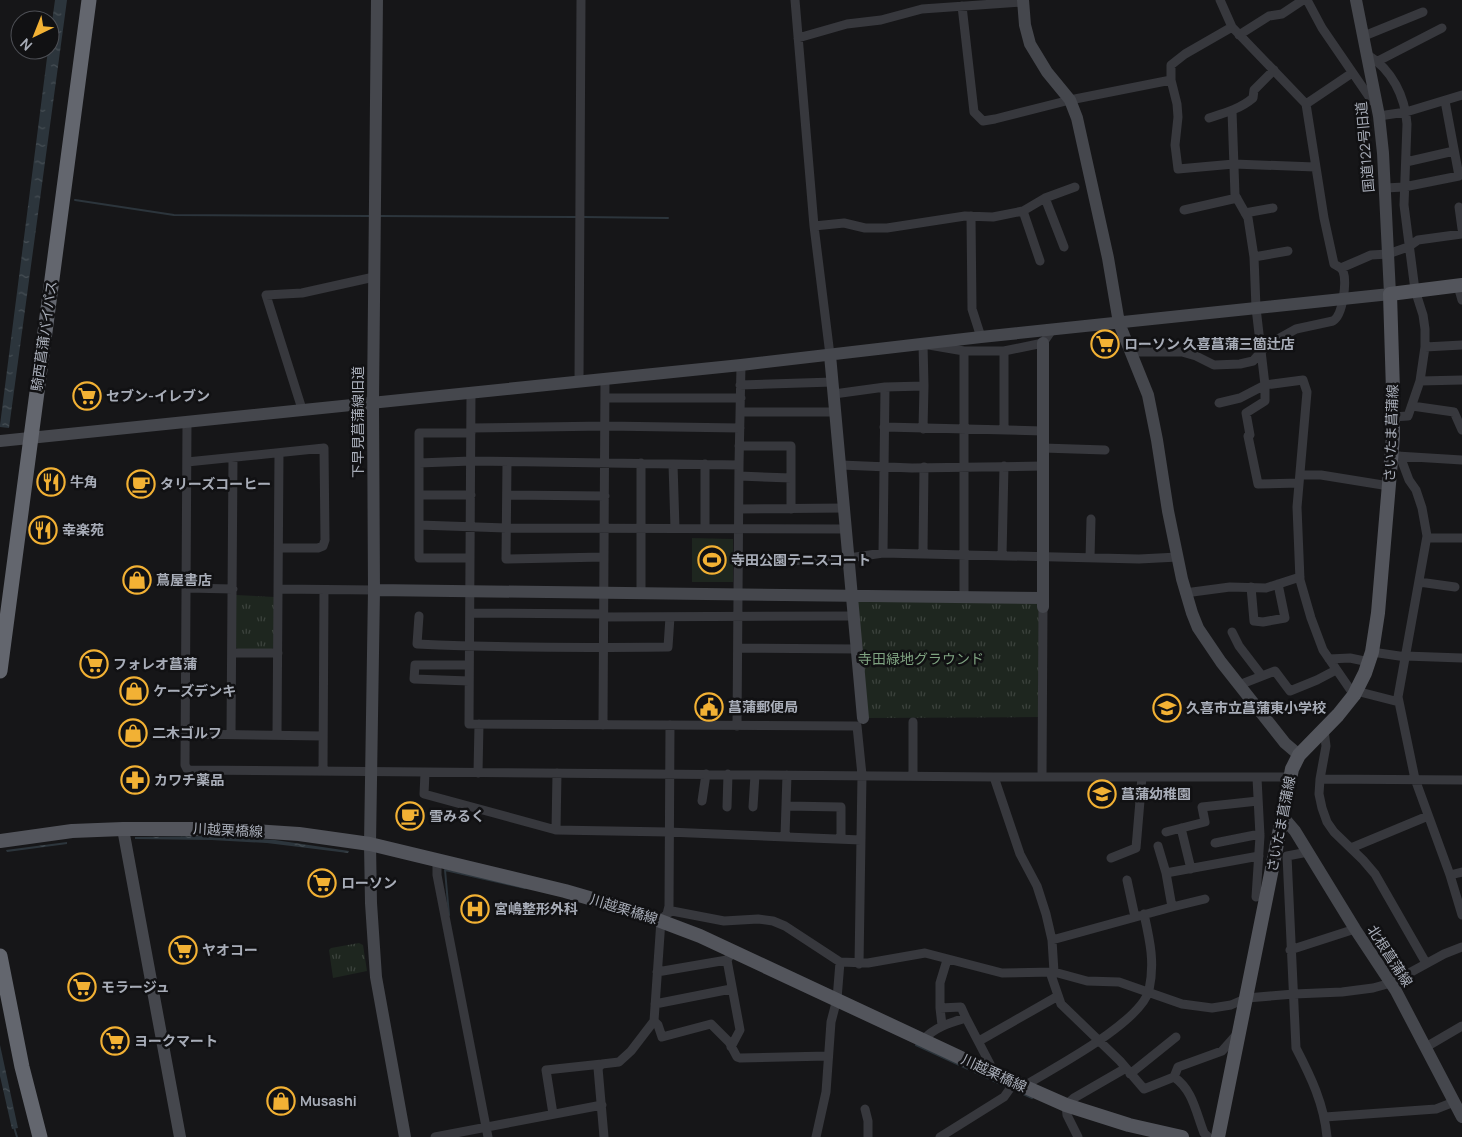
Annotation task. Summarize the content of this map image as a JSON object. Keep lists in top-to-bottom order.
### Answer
{
  "streets": {
    "highway": ["騎西菖蒲バイパス"],
    "main road": ["さいたま菖蒲線", "川越栗橋線"],
    "street": ["国道122号旧道", "下早見菖蒲線旧道", "北根菖蒲線"]
  },
  "crossings": [
    ["国道122号旧道", "さいたま菖蒲線"],
    ["下早見菖蒲線旧道", "川越栗橋線"],
    ["さいたま菖蒲線", "北根菖蒲線"]
  ],
  "parks": ["寺田緑地グラウンド"],
  "places": {
    "supermarket": [
      "ローソン 久喜菖蒲三箇辻店",
      "セブン-イレブン",
      "フォレオ菖蒲",
      "ローソン",
      "ヤオコー",
      "モラージュ",
      "ヨークマート"
    ],
    "restaurant": ["牛角", "幸楽苑"],
    "cafe": ["タリーズコーヒー", "雪みるく"],
    "sports": ["寺田公園テニスコート"],
    "shop": [
      "蔦屋書店",
      "ケーズデンキ",
      "二木ゴルフ",
      "Musashi"
    ],
    "public building": ["菖蒲郵便局"],
    "school or university": ["久喜市立菖蒲東小学校", "菖蒲幼稚園"],
    "pharmacy": ["カワチ薬品"],
    "hospital": ["宮嶋整形外科"]
  },
  "north": "bottom left"
}
